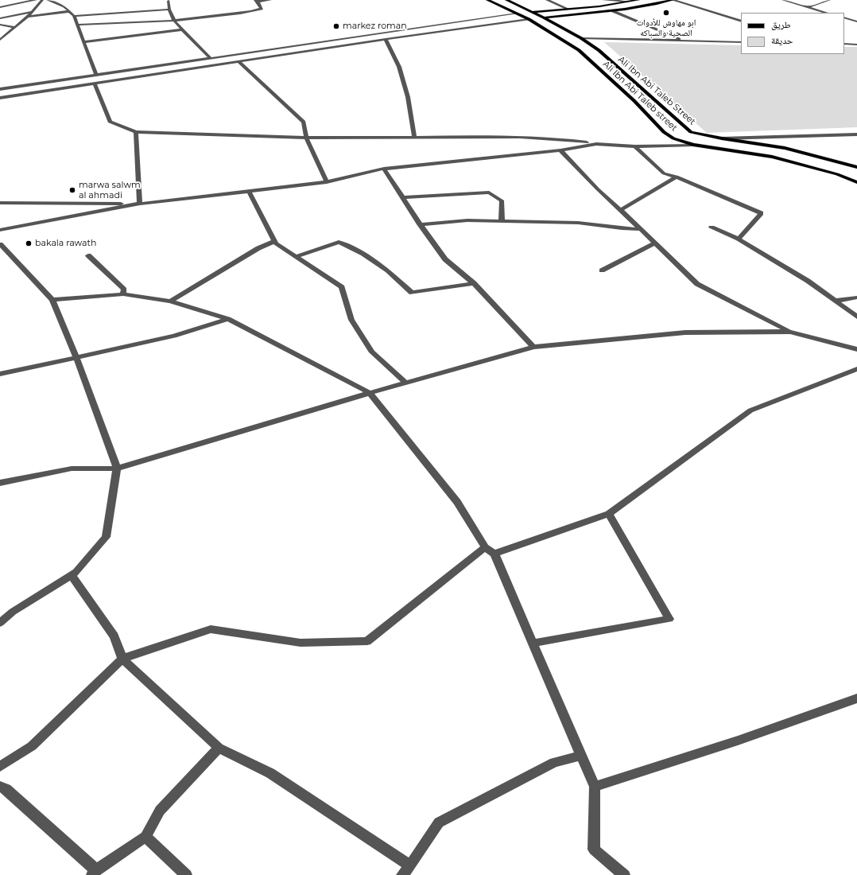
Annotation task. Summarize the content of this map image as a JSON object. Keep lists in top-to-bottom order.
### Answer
{
  "streets": {
    "main road": ["Ali Ibn Abi Taleb Street", "Ali Ibn Abi Taleb street"]
  },
  "places": [
    "ابو مهاوش للأدوات الصحية والسباكه",
    "markez roman",
    "marwa salwm al ahmadi",
    "bakala rawath"
  ],
  "legend": ["طريق", "حديقة"]
}
